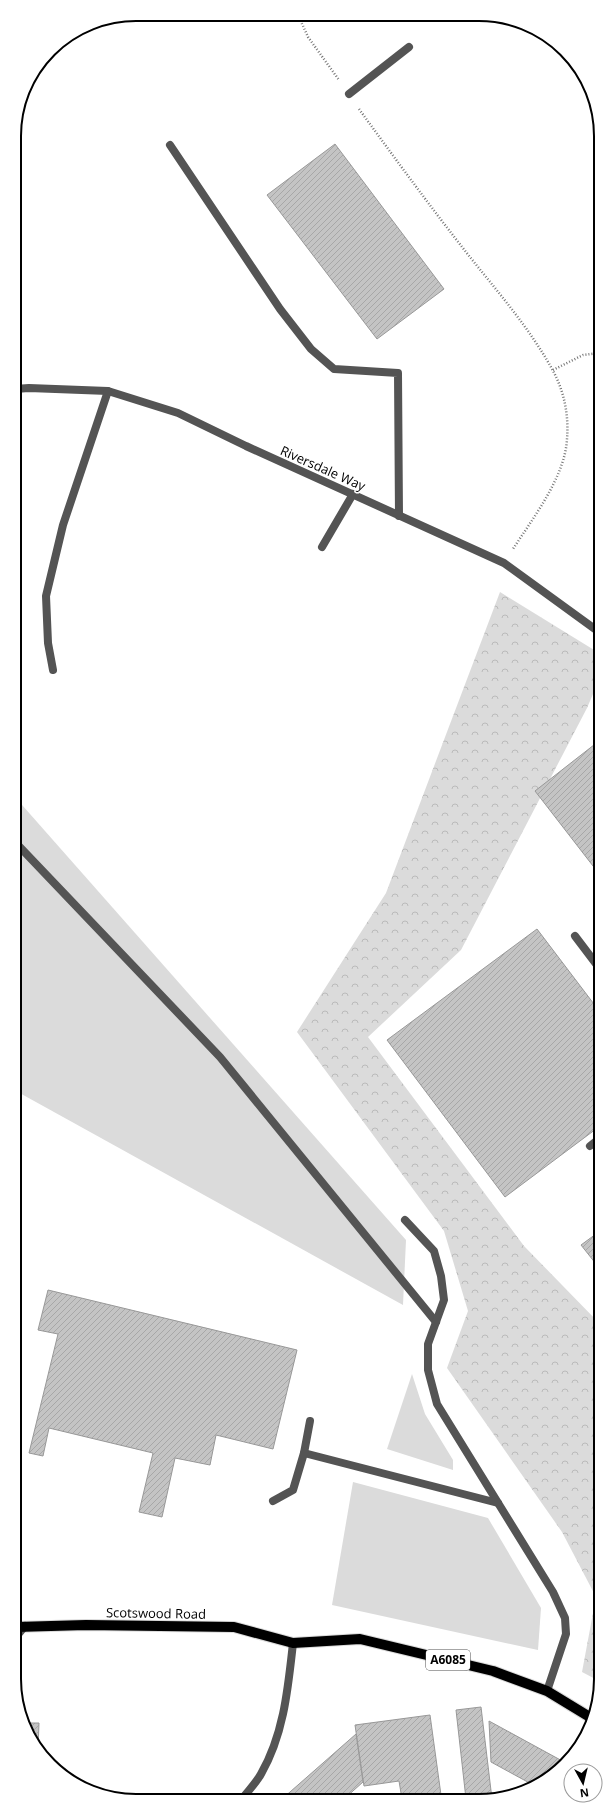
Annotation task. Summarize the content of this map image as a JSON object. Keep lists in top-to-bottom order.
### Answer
{
  "streets": {
    "main road": ["Scotswood Road", "A6085"],
    "street": ["Riversdale Way"]
  },
  "crossings": [
    ["Scotswood Road", "A6085"]
  ],
  "north": "bottom"
}
